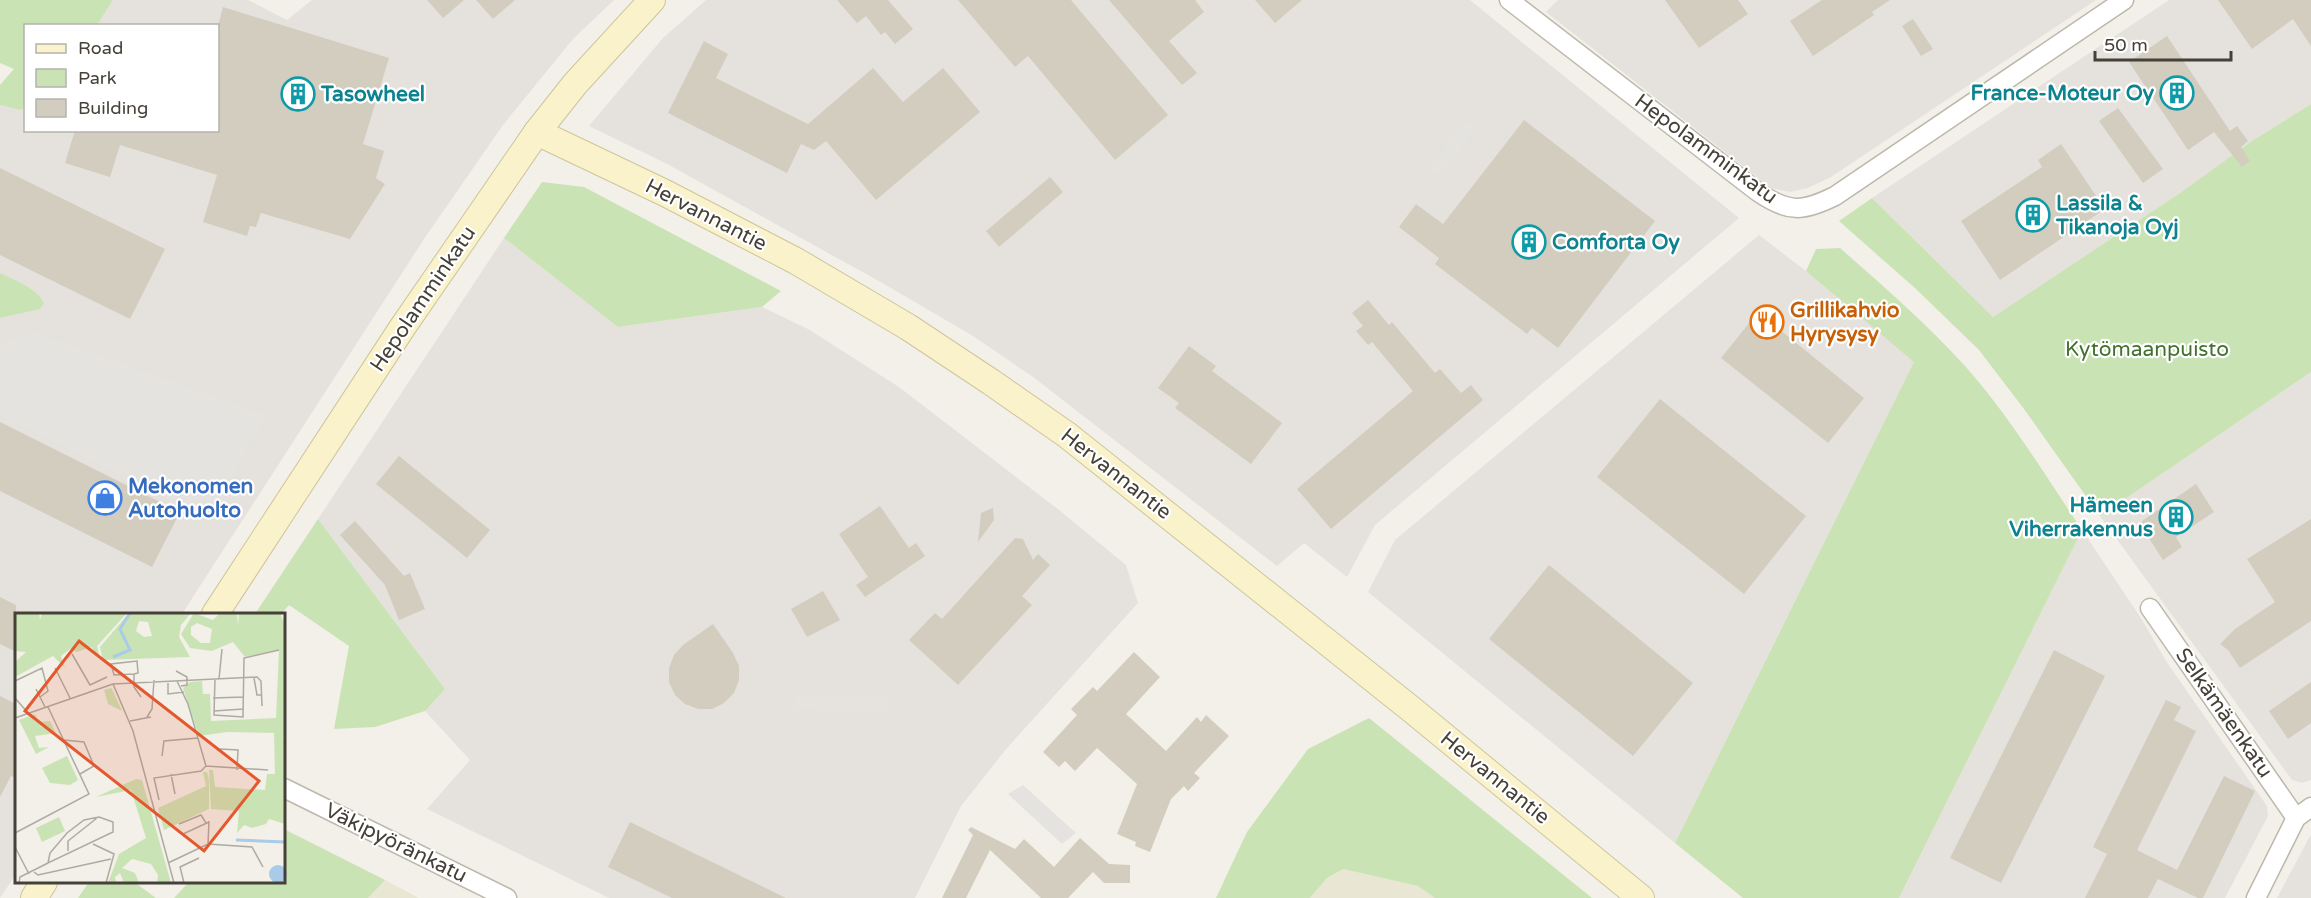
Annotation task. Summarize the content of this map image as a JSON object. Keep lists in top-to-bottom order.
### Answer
{
  "streets": {
    "main road": ["Hepolamminkatu", "Hervannantie"],
    "street": ["Selkämäenkatu", "Väkipyöränkatu"]
  },
  "crossings": [
    ["Hepolamminkatu", "Hervannantie"]
  ],
  "parks": ["Kytömaanpuisto"],
  "places": {
    "building": [
      "France-Moteur Oy",
      "Tasowheel",
      "Lassila & Tikanoja Oyj",
      "Comforta Oy",
      "Hämeen Viherrakennus"
    ],
    "restaurant": ["Grillikahvio Hyrysysy"],
    "shop": ["Mekonomen Autohuolto"]
  },
  "legend": ["Road", "Park", "Building"],
  "scale_bar": "50 m"
}
